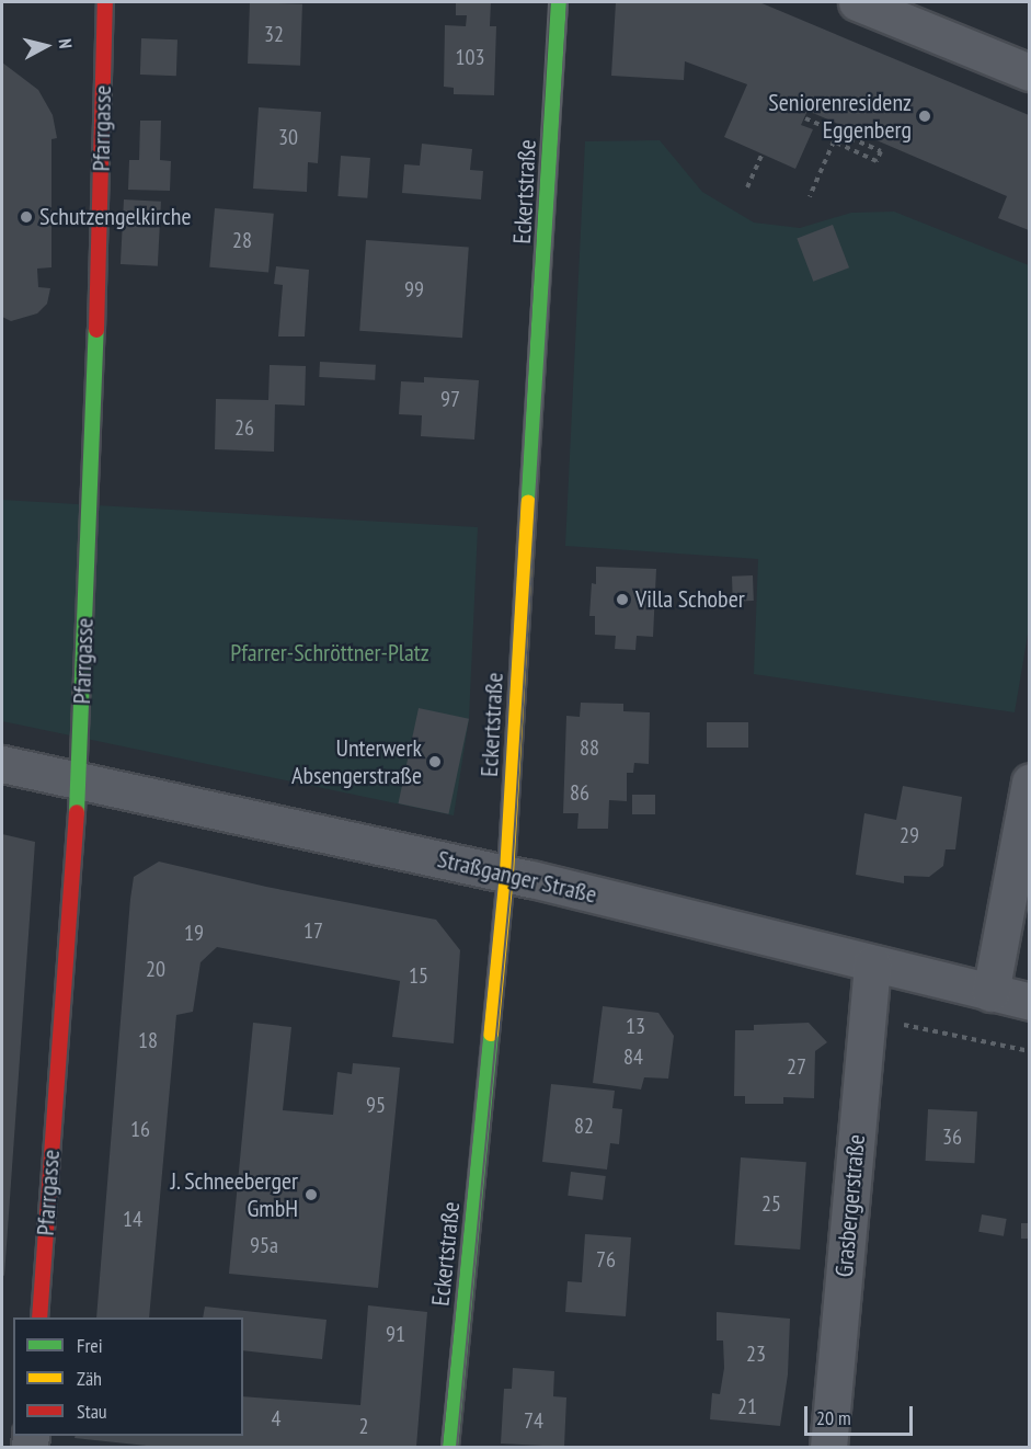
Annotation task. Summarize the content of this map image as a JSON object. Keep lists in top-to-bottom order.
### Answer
{
  "streets": {
    "street": [
      "Pfarrgasse",
      "Eckertstraße",
      "Straßganger Straße",
      "Grasbergerstraße"
    ]
  },
  "crossings": [
    ["Pfarrgasse", "Straßganger Straße"],
    ["Eckertstraße", "Straßganger Straße"],
    ["Straßganger Straße", "Grasbergerstraße"]
  ],
  "parks": ["Pfarrer-Schröttner-Platz"],
  "places": [
    "Seniorenresidenz Eggenberg",
    "Schutzengelkirche",
    "Villa Schober",
    "Unterwerk Absengerstraße",
    "J. Schneeberger GmbH"
  ],
  "house_numbers": [
    "32",
    "103",
    "30",
    "28",
    "99",
    "97",
    "26",
    "88",
    "86",
    "29",
    "17",
    "19",
    "20",
    "15",
    "13",
    "18",
    "84",
    "27",
    "95",
    "82",
    "16",
    "36",
    "25",
    "14",
    "95a",
    "76",
    "91",
    "23",
    "21",
    "4",
    "74",
    "2"
  ],
  "legend": ["Frei", "Zäh", "Stau"],
  "scale_bar": "20 m",
  "north": "right"
}
